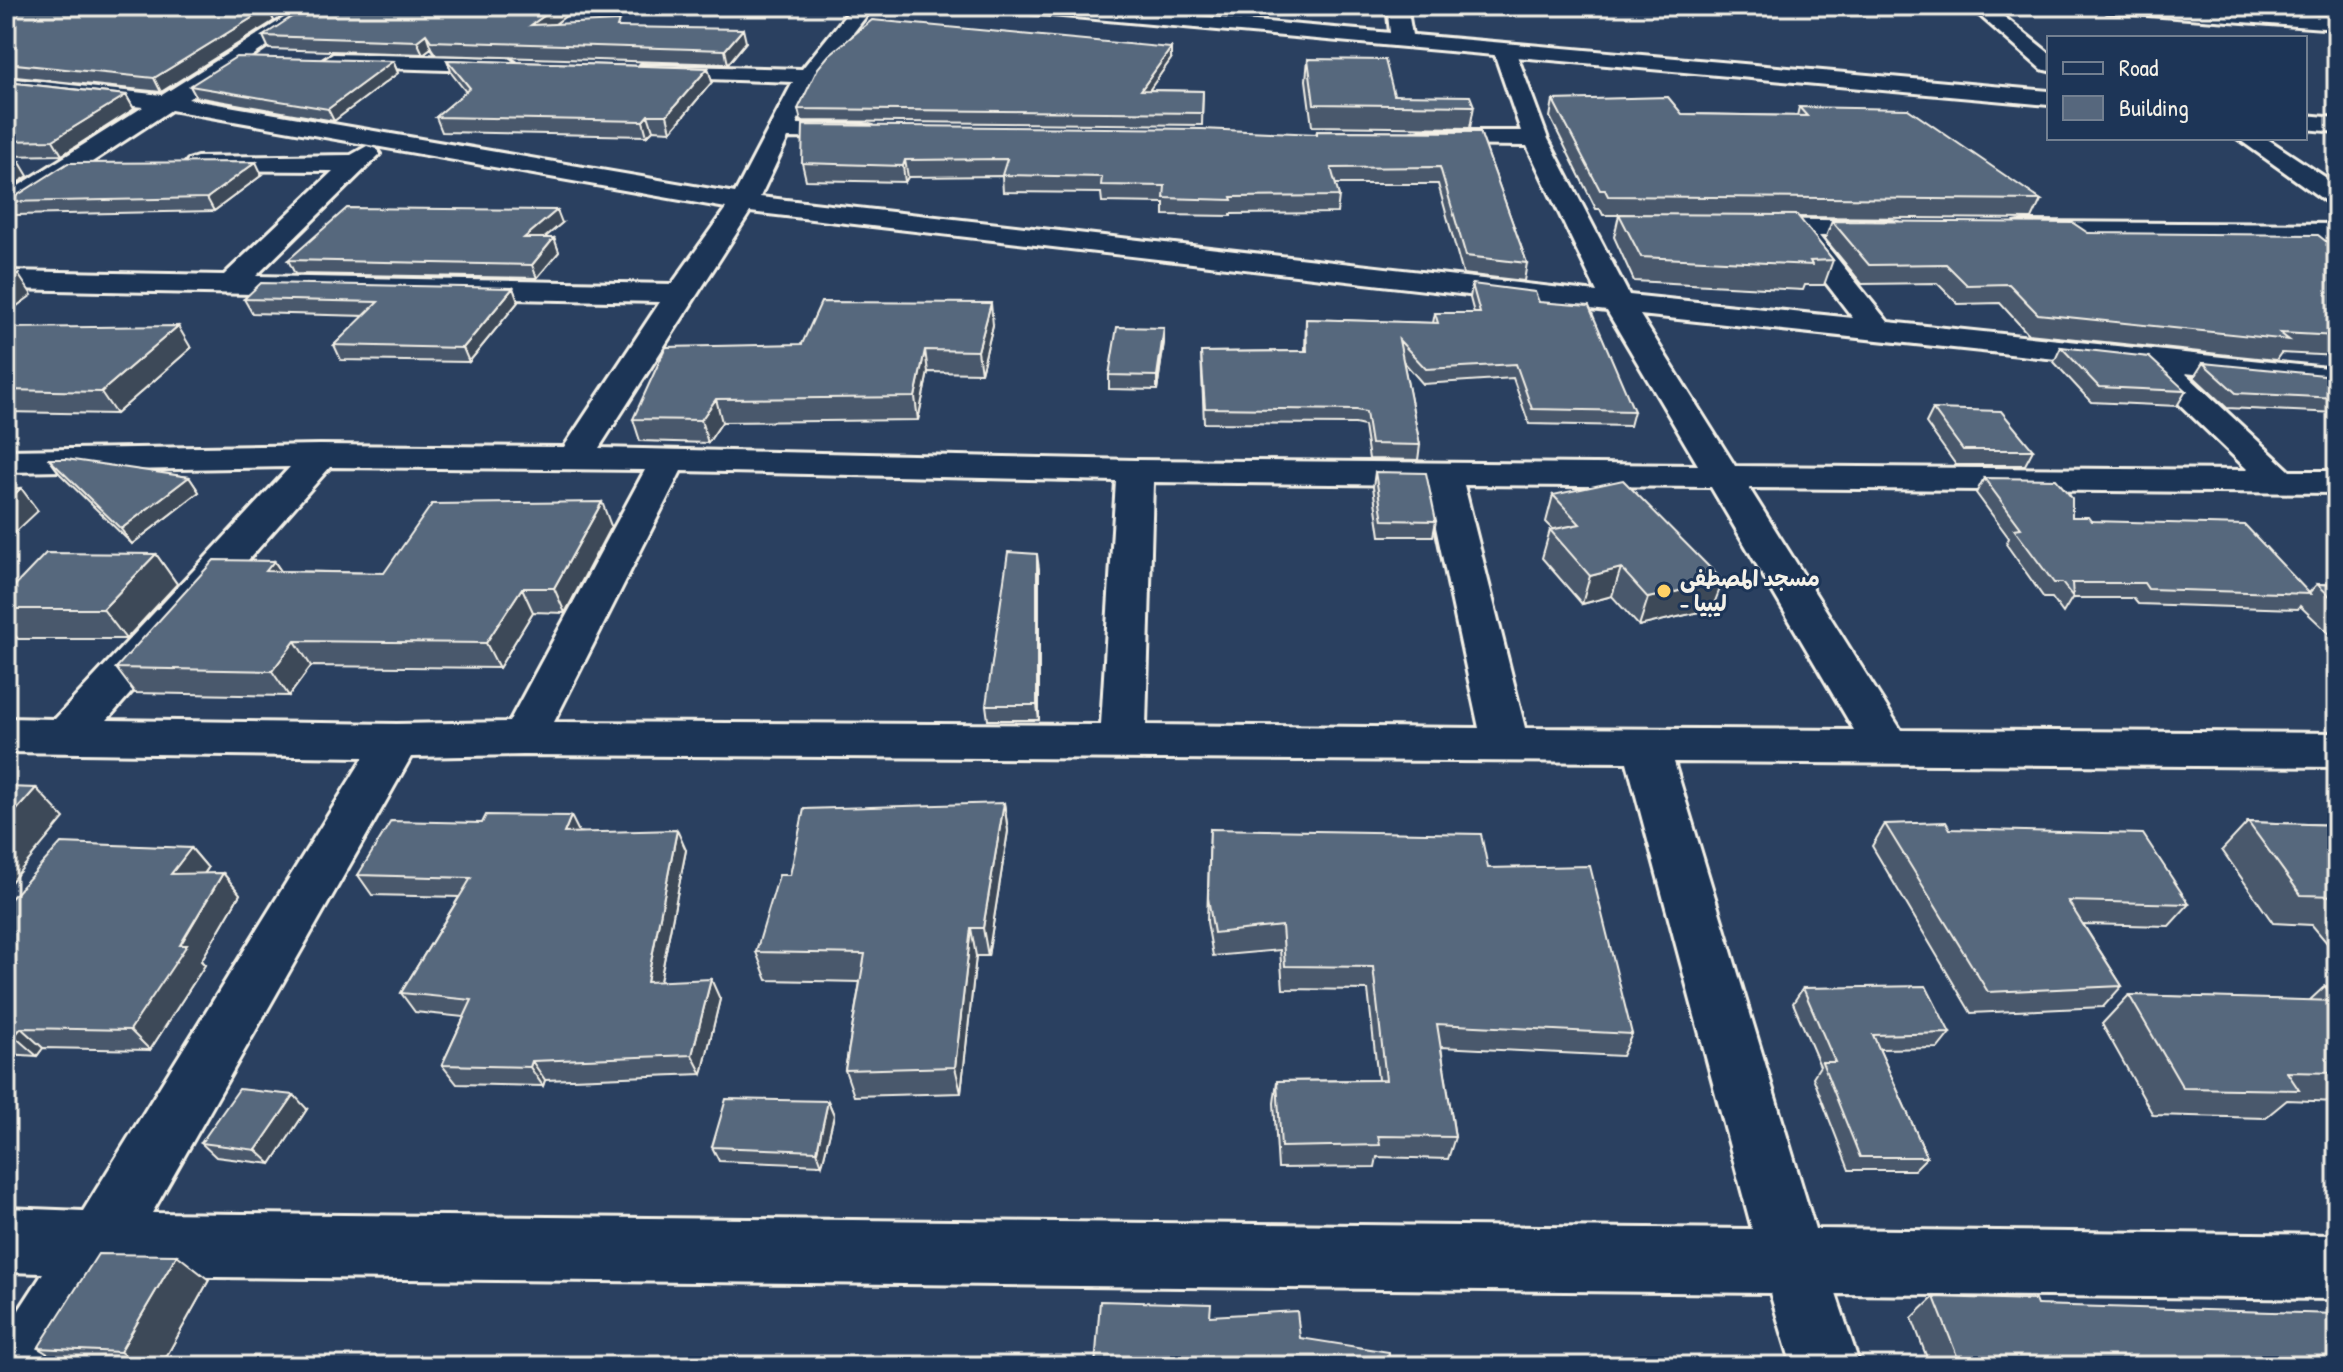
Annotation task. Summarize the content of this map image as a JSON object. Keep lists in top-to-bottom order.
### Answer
{
  "places": ["مسجد المصطفى - ليبيا"],
  "legend": ["Road", "Building"]
}
